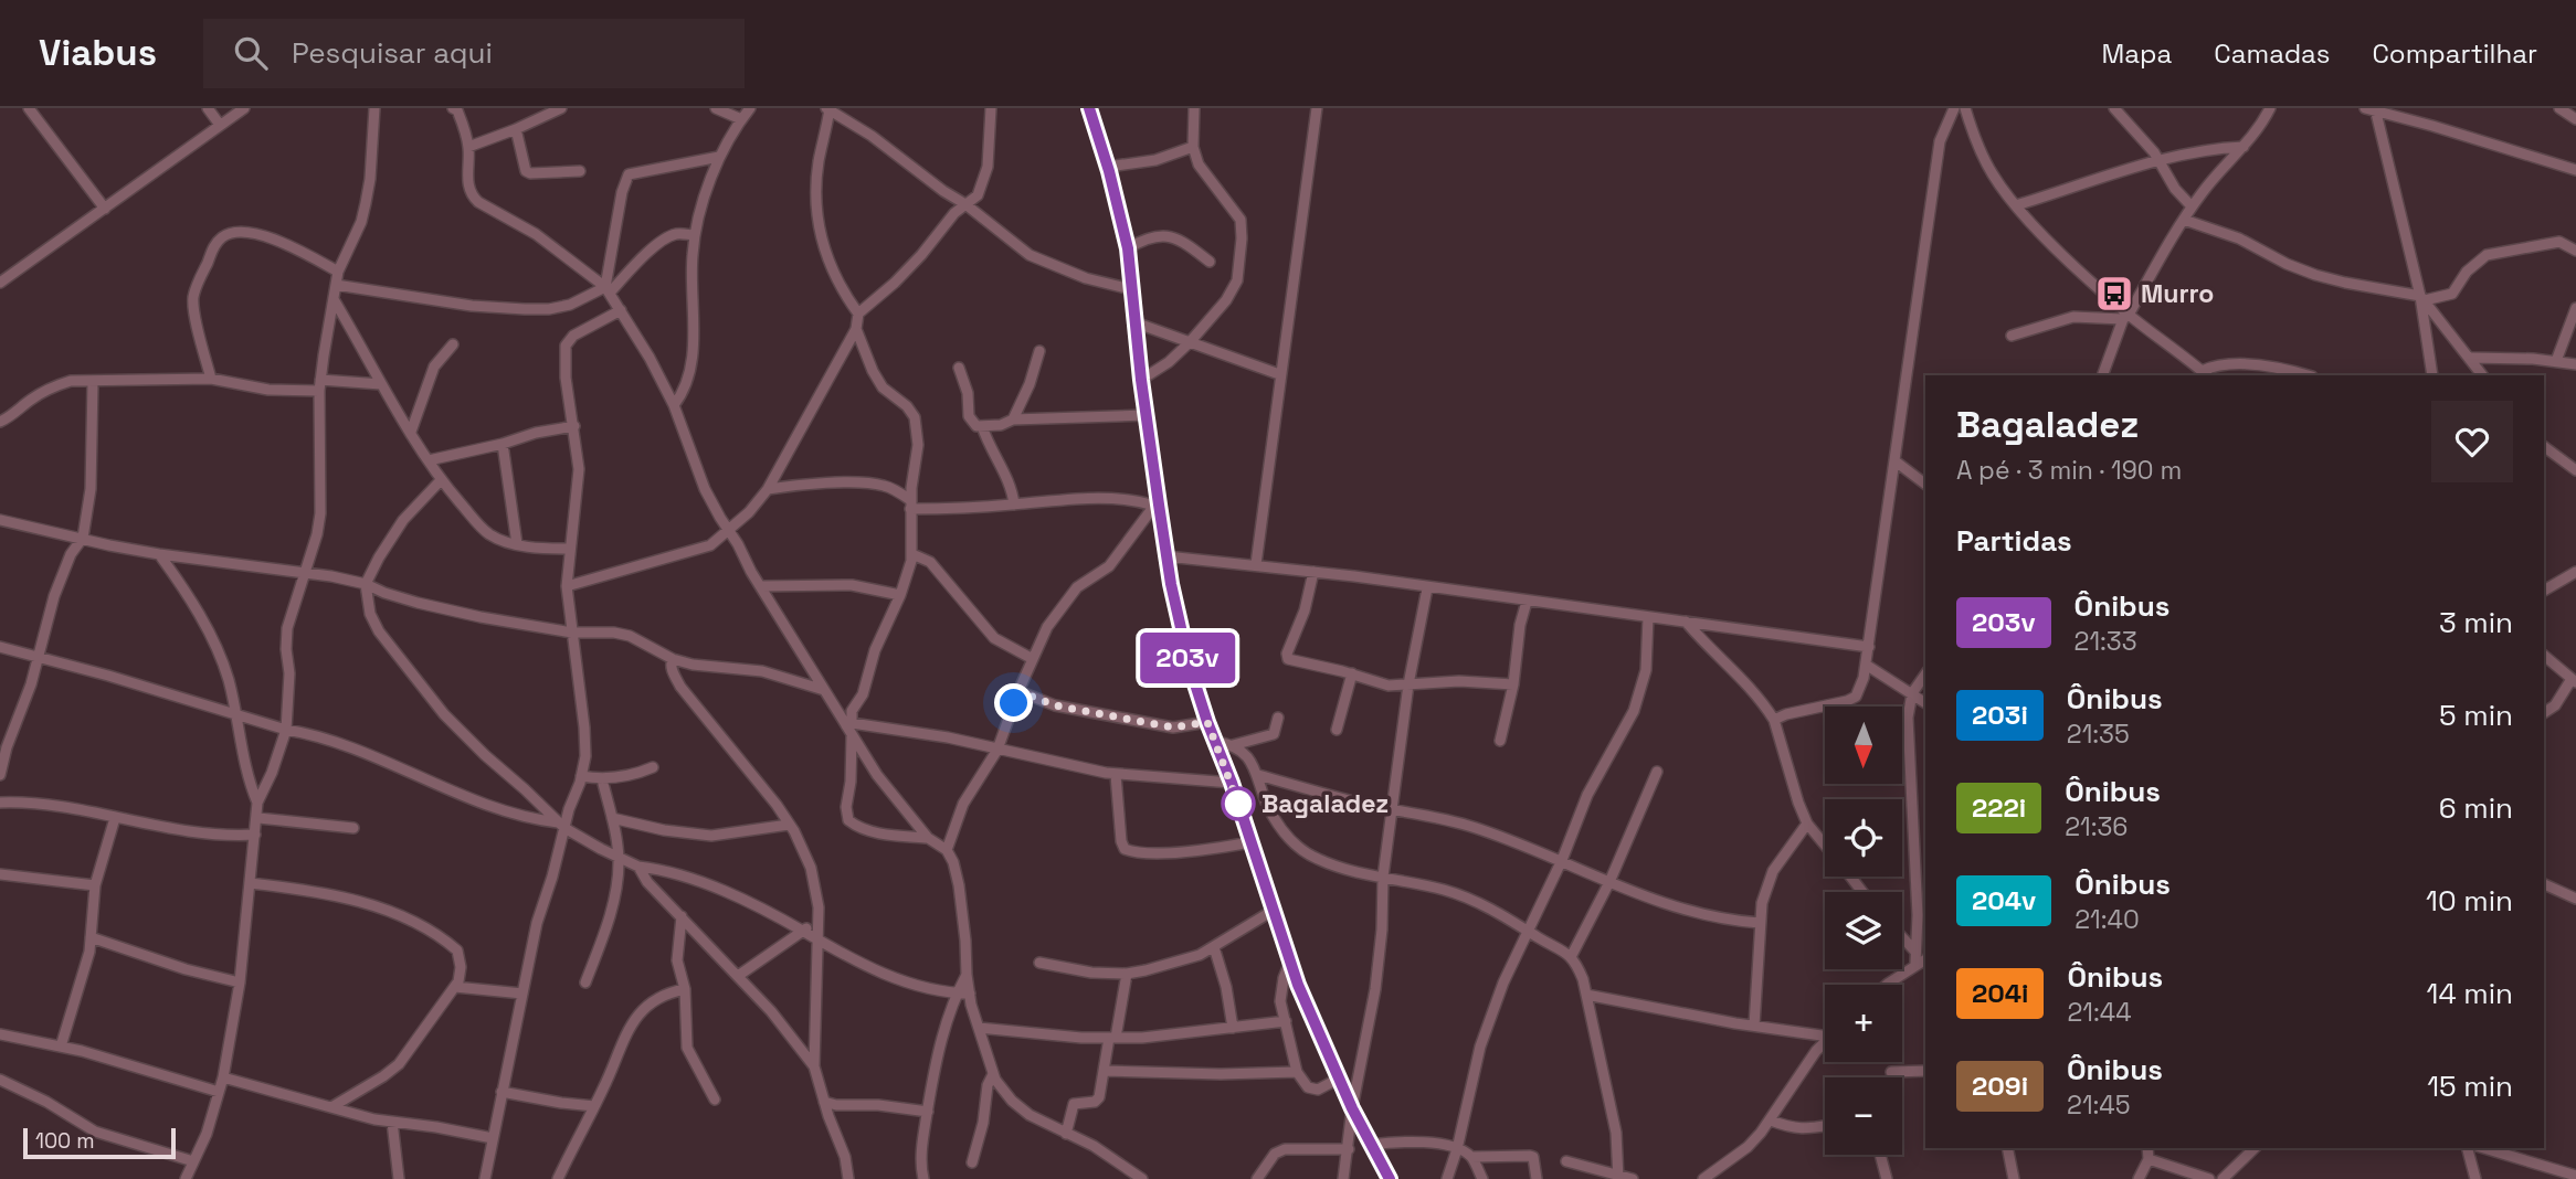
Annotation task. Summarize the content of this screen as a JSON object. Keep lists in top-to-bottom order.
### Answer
{
  "places": {
    "bus stop": ["Murro"],
    "other": ["Bagaladez"]
  },
  "lines": ["bus line 203v"],
  "scale_bar": "100 m",
  "north": "bottom",
  "page": {
    "header": "Viabus",
    "search": "Pesquisar aqui",
    "nav": ["Mapa", "Camadas", "Compartilhar"],
    "on_map": "203v",
    "heading": [
      ["Bagaladez", "A pé · 3 min · 190 m"],
      "Partidas"
    ],
    "list": [
      {
        "mark": "203v",
        "name": "Ônibus",
        "note": "21:33",
        "value": "3 min"
      },
      {
        "mark": "203i",
        "name": "Ônibus",
        "note": "21:35",
        "value": "5 min"
      },
      {
        "mark": "222i",
        "name": "Ônibus",
        "note": "21:36",
        "value": "6 min"
      },
      {
        "mark": "204v",
        "name": "Ônibus",
        "note": "21:40",
        "value": "10 min"
      },
      {
        "mark": "204i",
        "name": "Ônibus",
        "note": "21:44",
        "value": "14 min"
      },
      {
        "mark": "209i",
        "name": "Ônibus",
        "note": "21:45",
        "value": "15 min"
      }
    ],
    "map_buttons": ["+", "−"],
    "scale": "100 m"
  }
}
